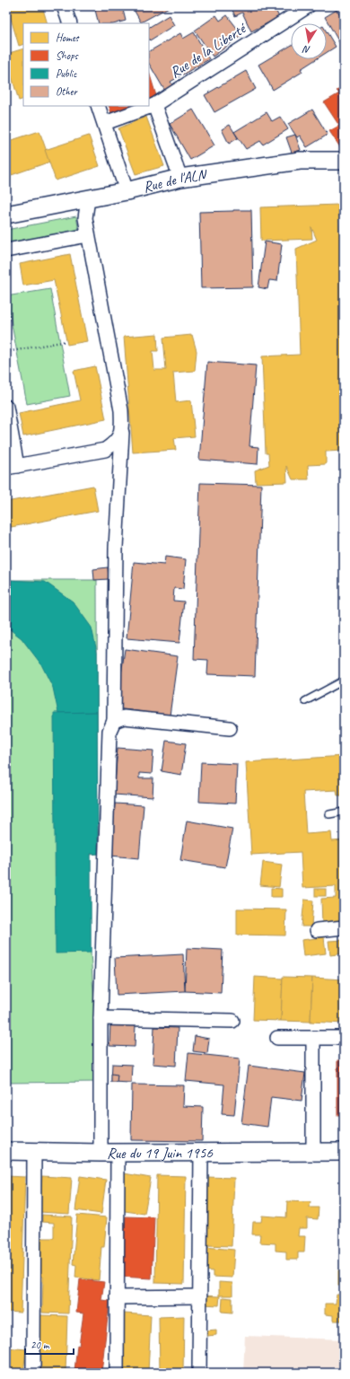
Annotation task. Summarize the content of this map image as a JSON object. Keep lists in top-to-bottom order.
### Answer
{
  "streets": {
    "street": ["Rue de la Liberté", "Rue de l'ALN", "Rue du 19 Juin 1956"]
  },
  "legend": [
    "Homes",
    "Shops",
    "Public",
    "Other"
  ],
  "scale_bar": "20 m",
  "north": "bottom"
}
